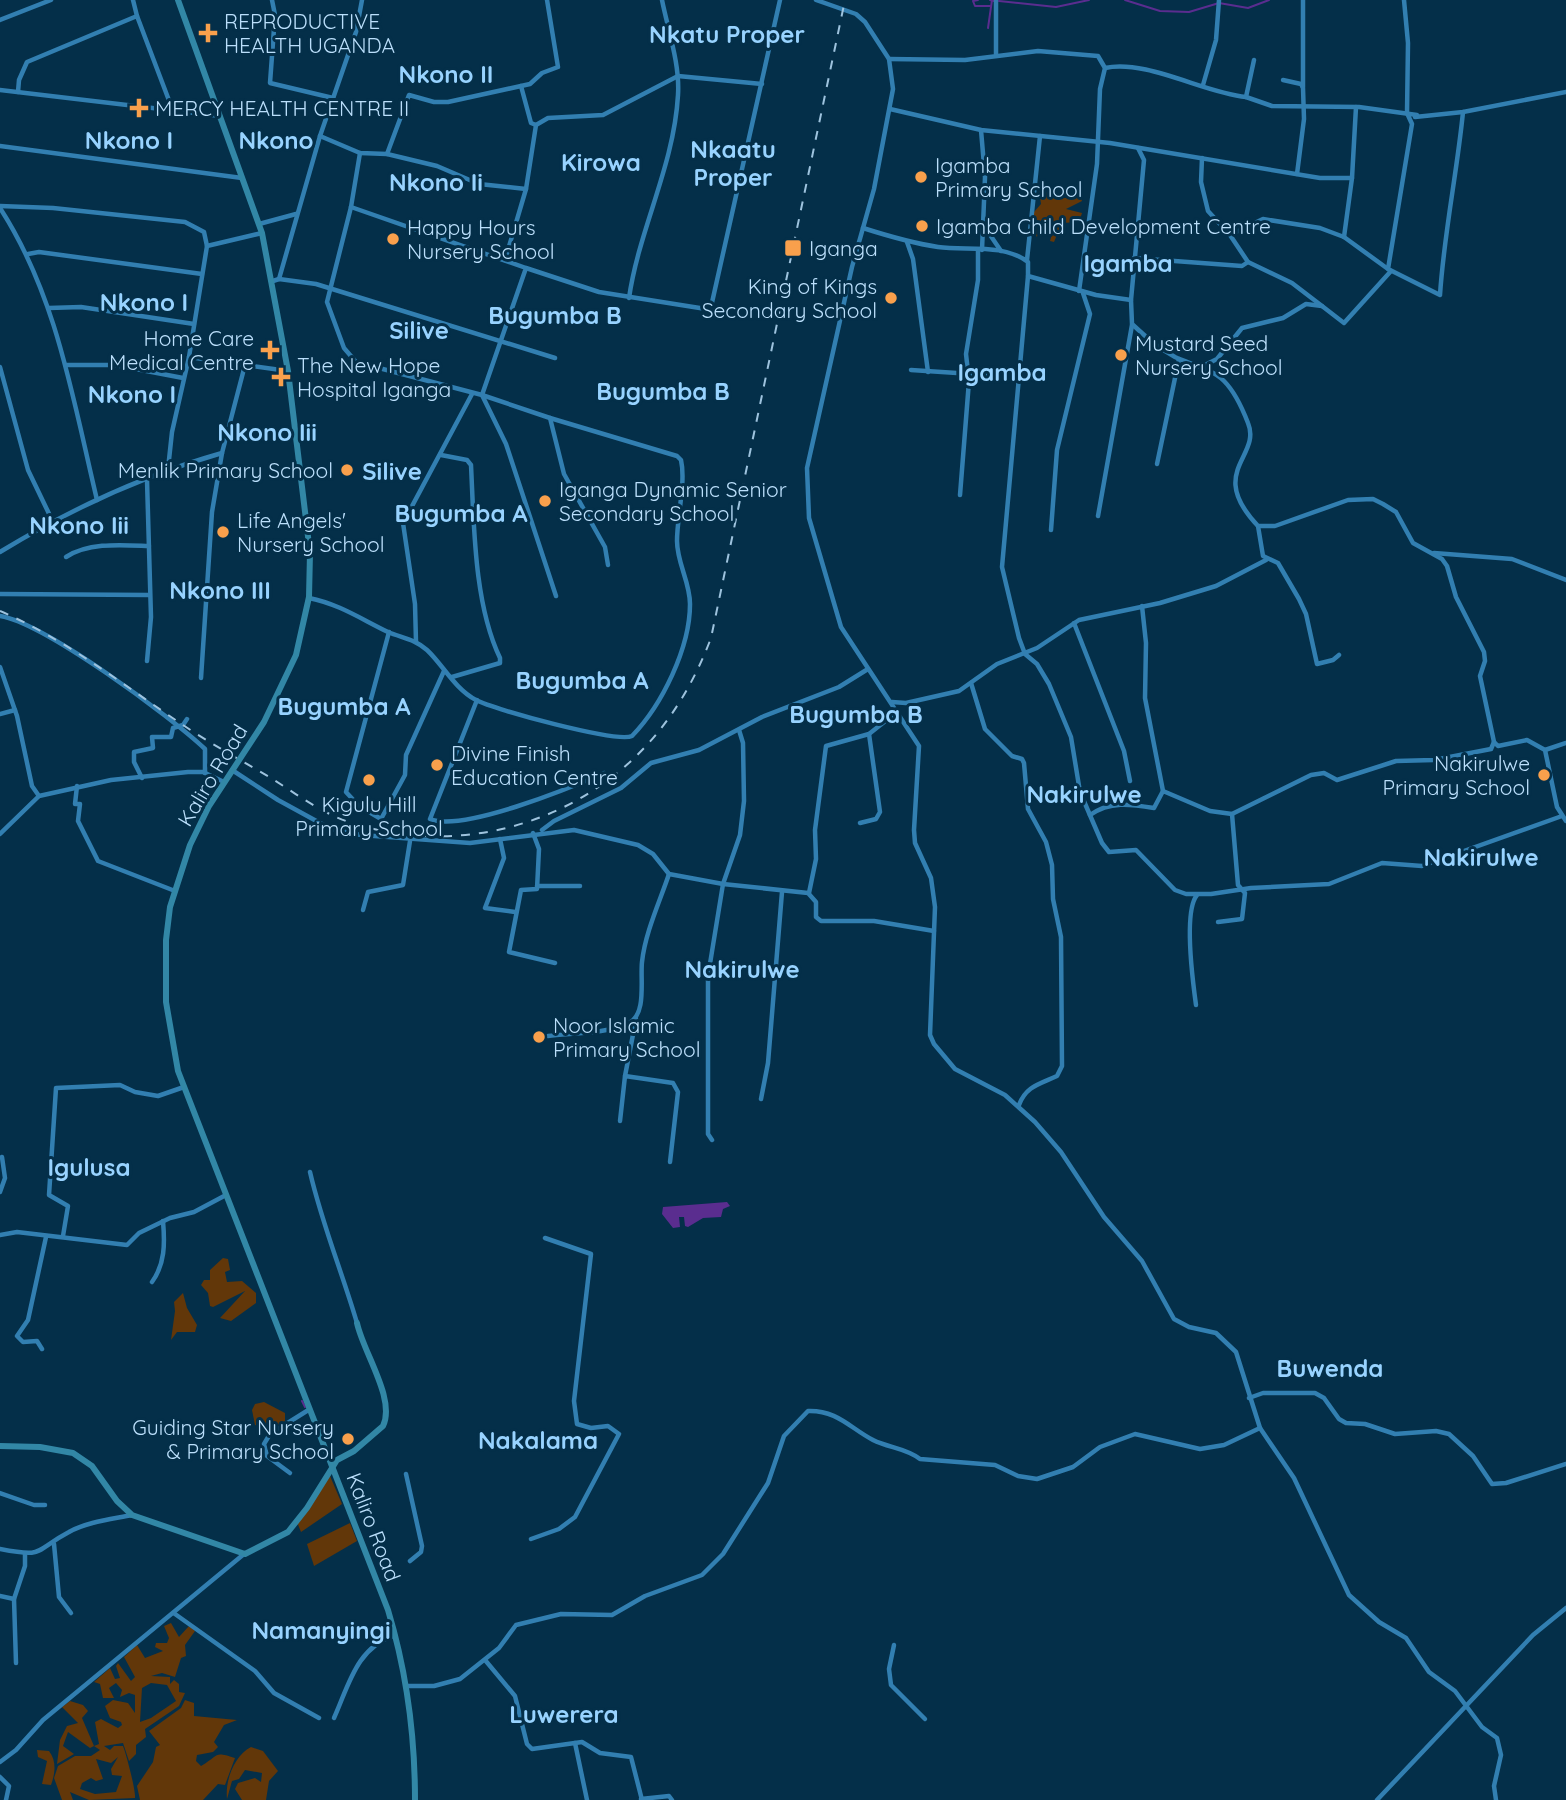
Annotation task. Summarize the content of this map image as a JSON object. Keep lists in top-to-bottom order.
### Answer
{
  "streets": {
    "main road": ["Kaliro Road"]
  },
  "districts": [
    "Nkatu Proper",
    "Nkono II",
    "Nkono I",
    "Nkono",
    "Nkaatu Proper",
    "Kirowa",
    "Nkono Ii",
    "Igamba",
    "Nkono I",
    "Bugumba B",
    "Silive",
    "Igamba",
    "Bugumba B",
    "Nkono I",
    "Nkono Iii",
    "Silive",
    "Bugumba A",
    "Nkono Iii",
    "Nkono III",
    "Bugumba A",
    "Bugumba A",
    "Bugumba B",
    "Nakirulwe",
    "Nakirulwe",
    "Nakirulwe",
    "Igulusa",
    "Buwenda",
    "Nakalama",
    "Namanyingi",
    "Luwerera"
  ],
  "places": {
    "health": [
      "REPRODUCTIVE HEALTH UGANDA",
      "MERCY HEALTH CENTRE II",
      "Home Care Medical Centre",
      "The New Hope Hospital Iganga"
    ],
    "other": [
      "Igamba Primary School",
      "Igamba Child Development Centre",
      "Happy Hours Nursery School",
      "King of Kings Secondary School",
      "Mustard Seed Nursery School",
      "Menlik Primary School",
      "Iganga Dynamic Senior Secondary School",
      "Life Angels' Nursery School",
      "Divine Finish Education Centre",
      "Nakirulwe Primary School",
      "Kigulu Hill Primary School",
      "Noor Islamic Primary School",
      "Guiding Star Nursery & Primary School"
    ],
    "transit": ["Iganga"]
  }
}
